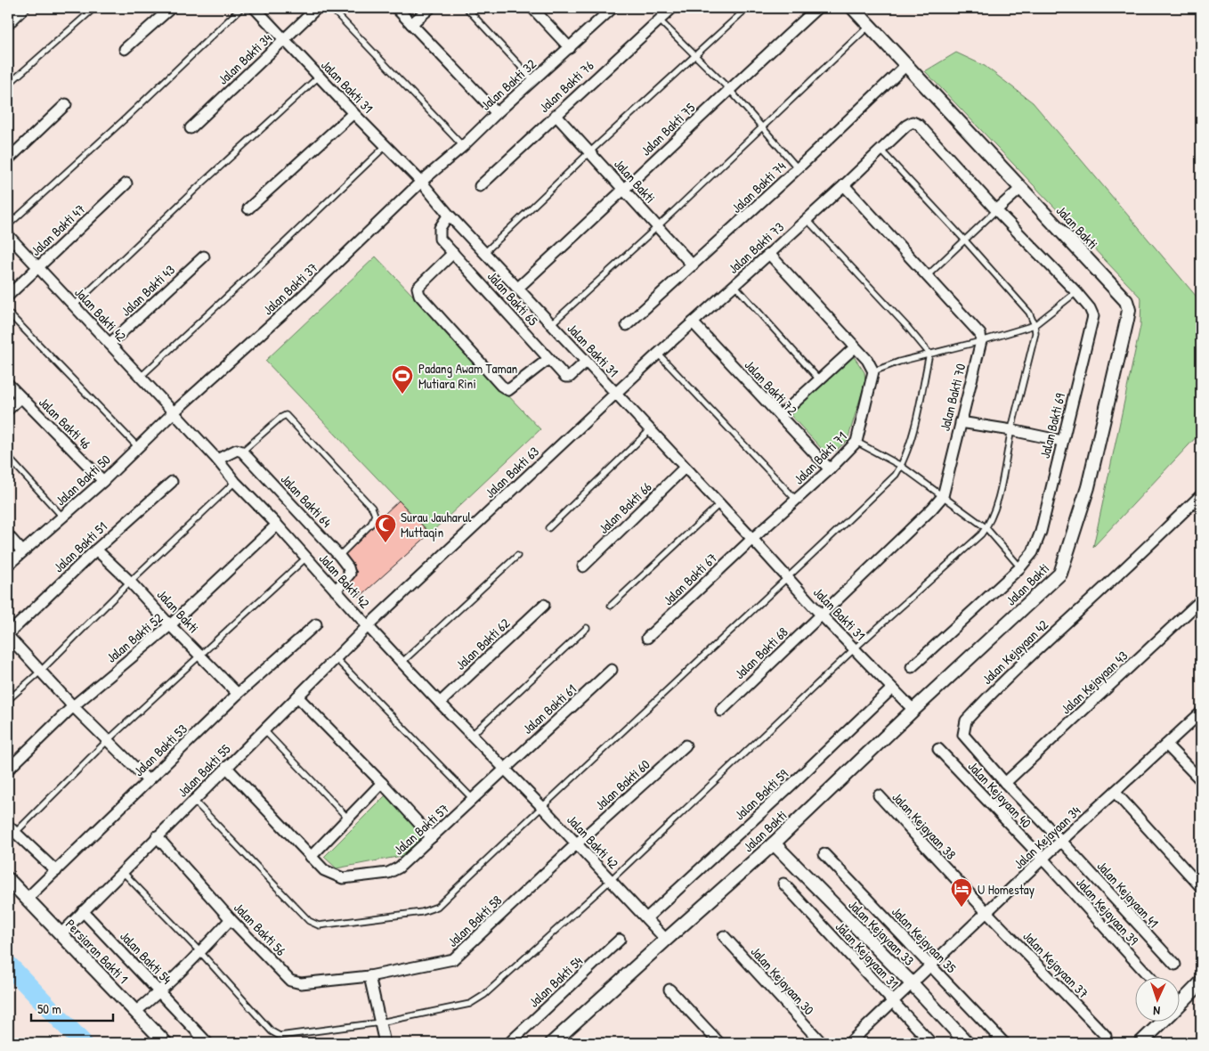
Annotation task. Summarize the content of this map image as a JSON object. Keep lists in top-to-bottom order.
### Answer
{
  "streets": {
    "street": [
      "Jalan Bakti 34",
      "Jalan Bakti 32",
      "Jalan Bakti 31",
      "Jalan Bakti 76",
      "Jalan Bakti 75",
      "Jalan Bakti",
      "Jalan Bakti 74",
      "Jalan Bakti 47",
      "Jalan Bakti 73",
      "Jalan Bakti 37",
      "Jalan Bakti 43",
      "Jalan Bakti 65",
      "Jalan Bakti 42",
      "Jalan Bakti 72",
      "Jalan Bakti 70",
      "Jalan Bakti 46",
      "Jalan Bakti 69",
      "Jalan Bakti 71",
      "Jalan Bakti 63",
      "Jalan Bakti 50",
      "Jalan Bakti 64",
      "Jalan Bakti 66",
      "Jalan Bakti 51",
      "Jalan Bakti 67",
      "Jalan Bakti 52",
      "Jalan Bakti 62",
      "Jalan Kejayaan 42",
      "Jalan Bakti 68",
      "Jalan Kejayaan 43",
      "Jalan Bakti 61",
      "Jalan Bakti 53",
      "Jalan Bakti 55",
      "Jalan Bakti 60",
      "Jalan Bakti 59",
      "Jalan Kejayaan 40",
      "Jalan Kejayaan 38",
      "Jalan Bakti 57",
      "Jalan Kejayaan 34",
      "Jalan Kejayaan 41",
      "Jalan Kejayaan 39",
      "Jalan Bakti 58",
      "Jalan Bakti 56",
      "Jalan Kejayaan 33",
      "Jalan Kejayaan 35",
      "Persiaran Bakti 1",
      "Jalan Kejayaan 31",
      "Jalan Bakti 54",
      "Jalan Kejayaan 37",
      "Jalan Kejayaan 30"
    ]
  },
  "crossings": [
    ["Jalan Bakti 34", "Jalan Bakti 31"],
    ["Jalan Bakti 32", "Jalan Bakti 31"],
    ["Jalan Bakti 32", "Jalan Bakti 37"],
    ["Jalan Bakti 31", "Jalan Bakti 75"],
    ["Jalan Bakti 31", "Jalan Bakti"],
    ["Jalan Bakti 31", "Jalan Bakti 73"],
    ["Jalan Bakti 31", "Jalan Bakti 37"],
    ["Jalan Bakti 31", "Jalan Bakti 65"],
    ["Jalan Bakti 31", "Jalan Bakti 70"],
    ["Jalan Bakti 31", "Jalan Bakti 71"],
    ["Jalan Bakti 31", "Jalan Bakti 63"],
    ["Jalan Bakti 31", "Jalan Bakti 66"],
    ["Jalan Bakti 31", "Jalan Bakti 67"],
    ["Jalan Bakti 31", "Jalan Bakti 68"],
    ["Jalan Bakti 31", "Jalan Bakti 59"],
    ["Jalan Bakti 76", "Jalan Bakti"],
    ["Jalan Bakti 75", "Jalan Bakti"],
    ["Jalan Bakti", "Jalan Bakti 74"],
    ["Jalan Bakti", "Jalan Bakti 42"],
    ["Jalan Bakti", "Jalan Bakti 51"],
    ["Jalan Bakti", "Jalan Bakti 52"],
    ["Jalan Bakti", "Jalan Bakti 53"],
    ["Jalan Bakti", "Jalan Kejayaan 33"],
    ["Jalan Bakti 47", "Jalan Bakti 42"],
    ["Jalan Bakti 73", "Jalan Bakti 72"],
    ["Jalan Bakti 73", "Jalan Bakti 69"],
    ["Jalan Bakti 73", "Jalan Bakti 63"],
    ["Jalan Bakti 37", "Jalan Bakti 42"],
    ["Jalan Bakti 37", "Jalan Bakti 50"],
    ["Jalan Bakti 43", "Jalan Bakti 42"],
    ["Jalan Bakti 42", "Jalan Bakti 63"],
    ["Jalan Bakti 42", "Jalan Bakti 50"],
    ["Jalan Bakti 42", "Jalan Bakti 64"],
    ["Jalan Bakti 42", "Jalan Bakti 52"],
    ["Jalan Bakti 42", "Jalan Bakti 62"],
    ["Jalan Bakti 42", "Jalan Bakti 61"],
    ["Jalan Bakti 42", "Jalan Bakti 55"],
    ["Jalan Bakti 42", "Jalan Bakti 60"],
    ["Jalan Bakti 42", "Jalan Bakti 59"],
    ["Jalan Bakti 42", "Jalan Bakti 57"],
    ["Jalan Bakti 42", "Jalan Bakti 58"],
    ["Jalan Bakti 72", "Jalan Bakti 71"],
    ["Jalan Bakti 70", "Jalan Bakti 68"],
    ["Jalan Bakti 46", "Jalan Bakti 50"],
    ["Jalan Bakti 71", "Jalan Bakti 67"],
    ["Jalan Bakti 63", "Jalan Bakti 55"],
    ["Jalan Kejayaan 42", "Jalan Kejayaan 43"],
    ["Jalan Kejayaan 42", "Jalan Kejayaan 34"],
    ["Jalan Kejayaan 42", "Jalan Kejayaan 41"],
    ["Jalan Bakti 61", "Jalan Bakti 57"],
    ["Jalan Bakti 53", "Persiaran Bakti 1"],
    ["Jalan Bakti 55", "Jalan Bakti 57"],
    ["Jalan Bakti 55", "Jalan Bakti 56"],
    ["Jalan Bakti 55", "Persiaran Bakti 1"],
    ["Jalan Bakti 55", "Jalan Bakti 54"],
    ["Jalan Bakti 60", "Jalan Bakti 58"],
    ["Jalan Kejayaan 40", "Jalan Kejayaan 34"],
    ["Jalan Kejayaan 40", "Jalan Kejayaan 39"],
    ["Jalan Kejayaan 38", "Jalan Kejayaan 34"],
    ["Jalan Kejayaan 38", "Jalan Kejayaan 37"],
    ["Jalan Kejayaan 34", "Jalan Kejayaan 41"],
    ["Jalan Kejayaan 34", "Jalan Kejayaan 39"],
    ["Jalan Kejayaan 34", "Jalan Kejayaan 33"],
    ["Jalan Kejayaan 34", "Jalan Kejayaan 35"],
    ["Jalan Kejayaan 34", "Jalan Kejayaan 31"],
    ["Jalan Kejayaan 34", "Jalan Kejayaan 37"],
    ["Jalan Bakti 58", "Jalan Bakti 56"]
  ],
  "places": {
    "sports": ["Padang Awam Taman Mutiara Rini"],
    "mosque": ["Surau Jauharul Muttaqin"],
    "hotel": ["U Homestay"]
  },
  "scale_bar": "50 m",
  "north": "bottom"
}
